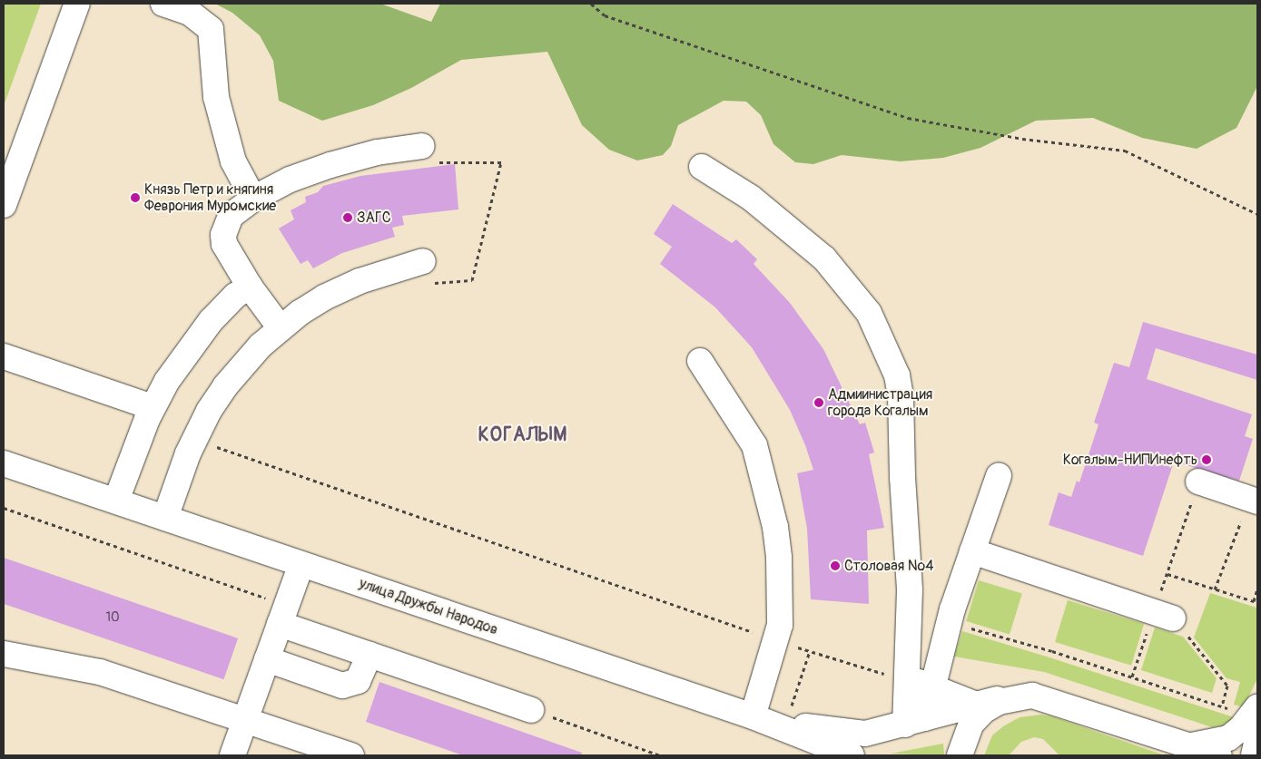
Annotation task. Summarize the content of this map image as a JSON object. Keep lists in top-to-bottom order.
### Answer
{
  "streets": {
    "main road": ["улица Дружбы Народов"]
  },
  "districts": ["КОГАЛЫМ"],
  "places": [
    "Князь Петр и княгиня Феврония Муромские",
    "ЗАГС",
    "Адмиинистрация города Когалым",
    "Когалым-НИПИнефть",
    "Столовая №4"
  ],
  "house_numbers": ["10"]
}
